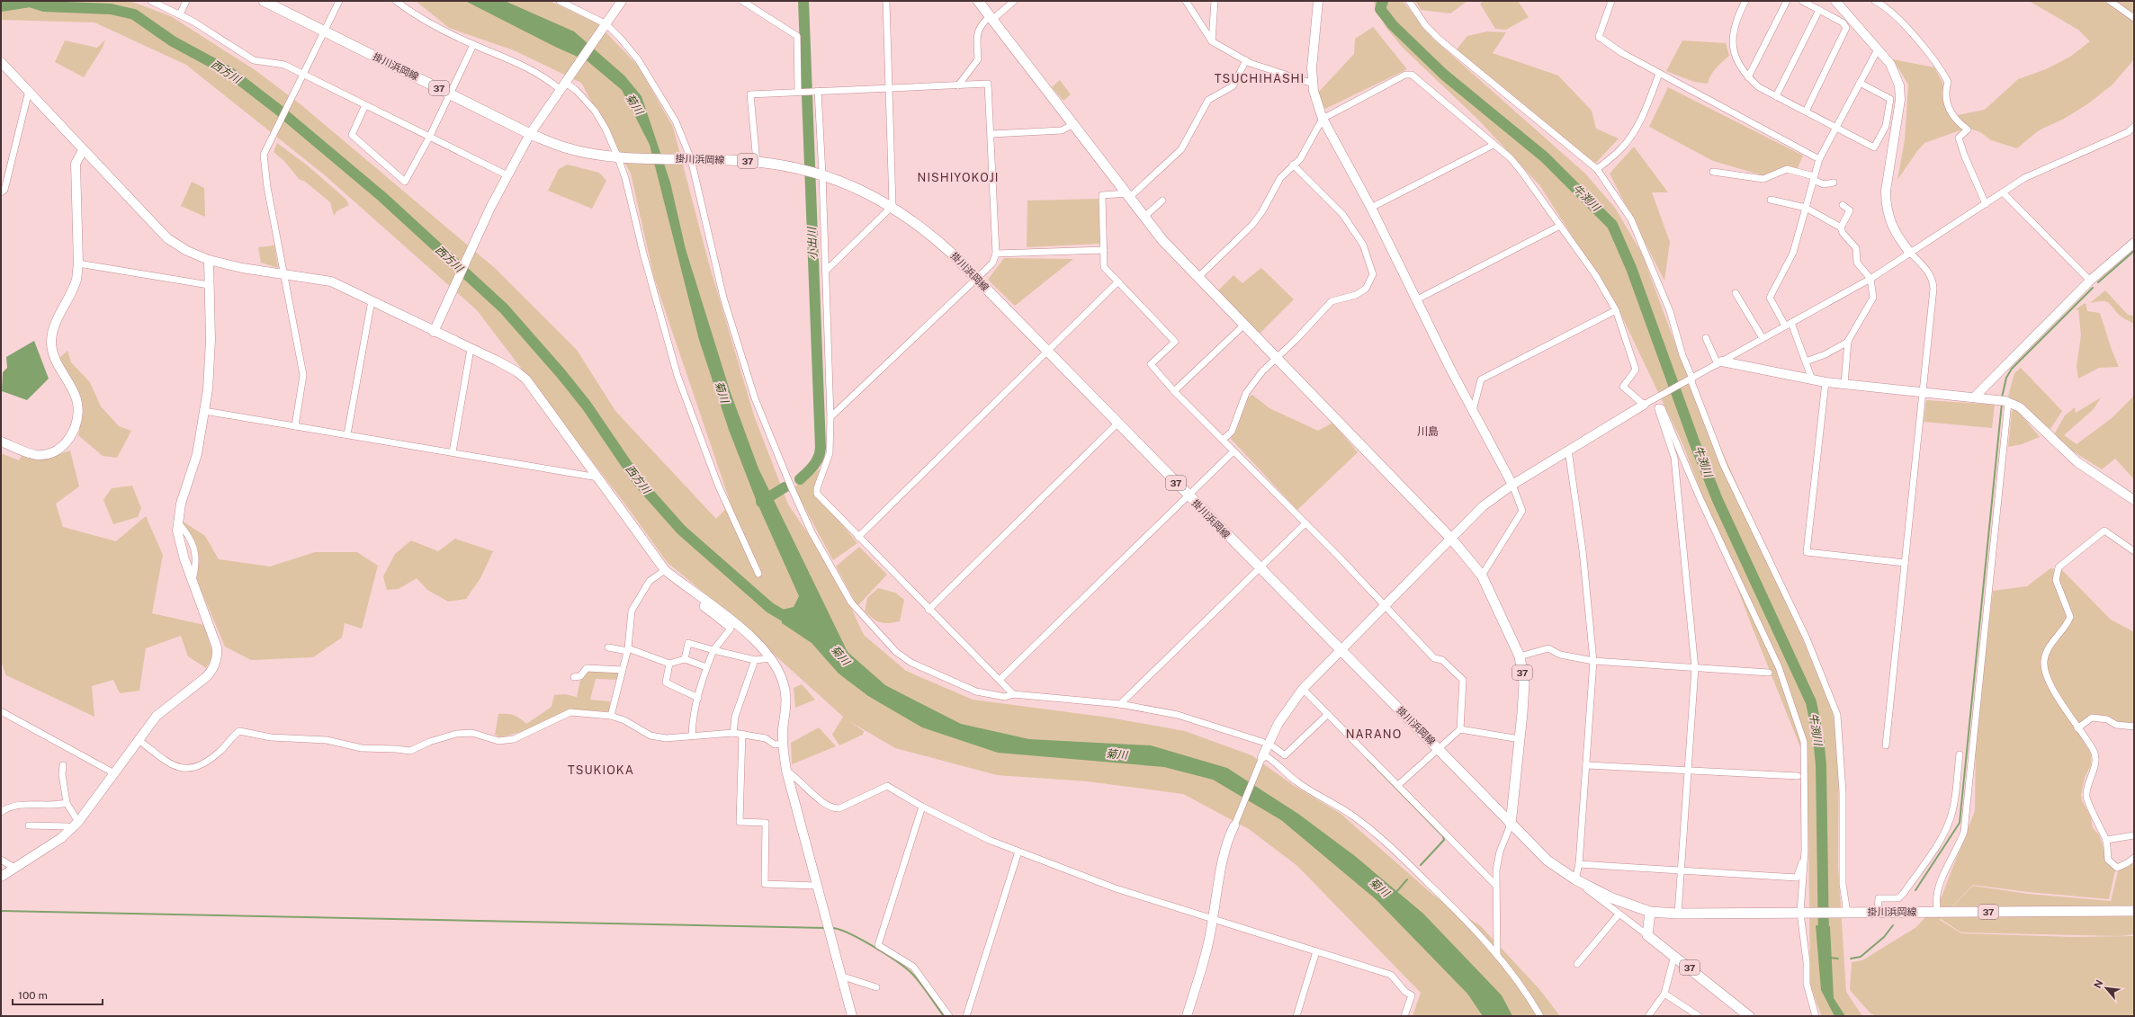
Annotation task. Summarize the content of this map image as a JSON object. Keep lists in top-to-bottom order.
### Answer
{
  "streets": {
    "main road": ["掛川浜岡線", "37"]
  },
  "crossings": [
    ["掛川浜岡線", "37"]
  ],
  "districts": [
    "TSUCHIHASHI",
    "NISHIYOKOJI",
    "川島",
    "NARANO",
    "TSUKIOKA"
  ],
  "water": [
    "西方川",
    "菊川",
    "牛渕川",
    "小出川"
  ],
  "scale_bar": "100 m",
  "north": "top left"
}
